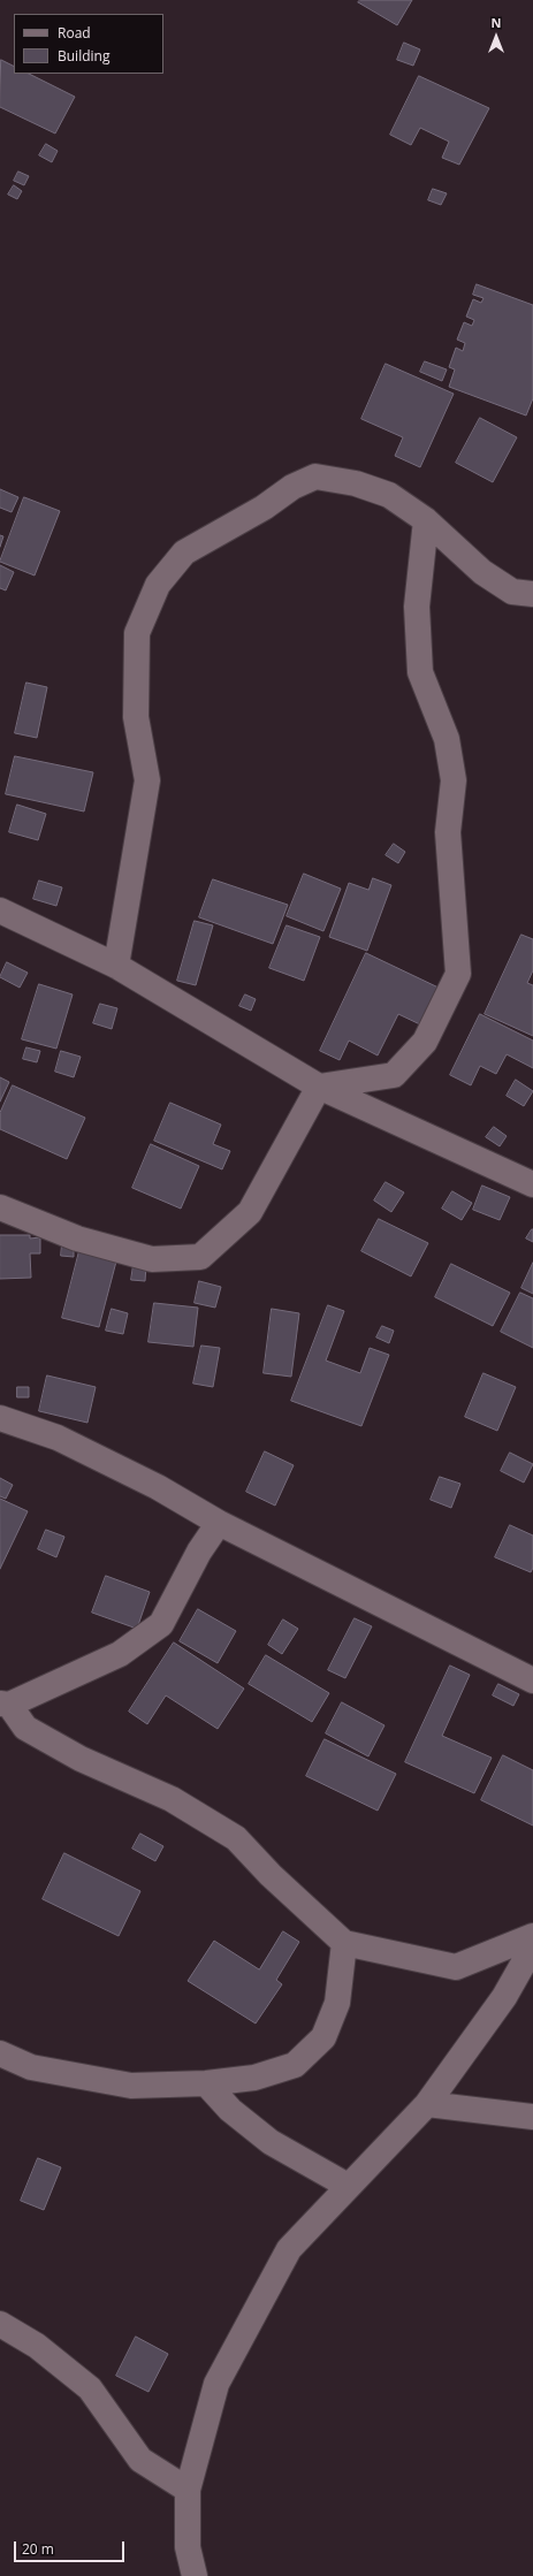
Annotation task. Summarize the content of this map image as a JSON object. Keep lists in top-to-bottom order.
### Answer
{
  "legend": ["Road", "Building"],
  "scale_bar": "20 m",
  "north": "top"
}
